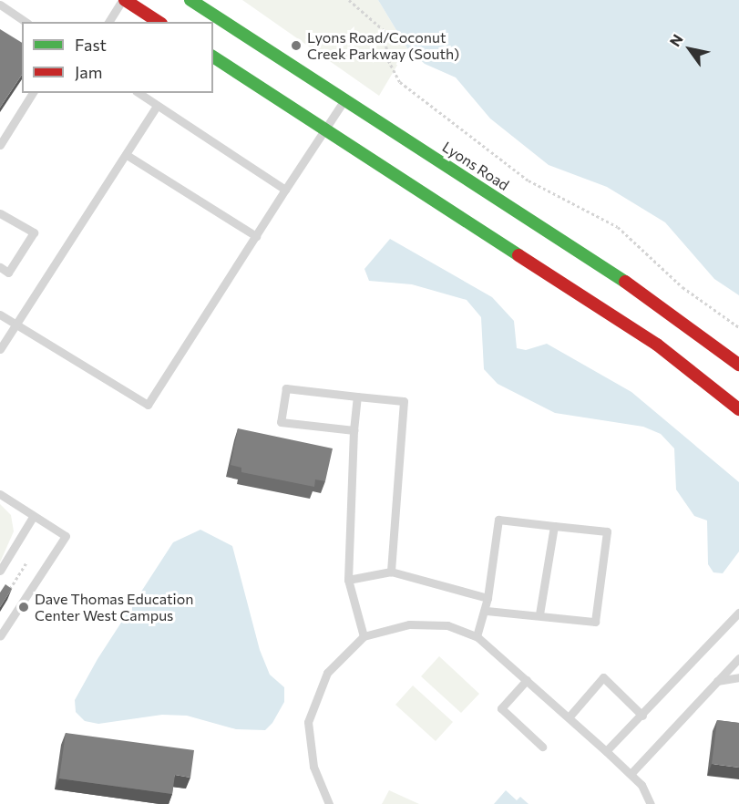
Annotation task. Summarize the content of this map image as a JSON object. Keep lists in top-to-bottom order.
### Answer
{
  "streets": {
    "main road": ["Lyons Road"]
  },
  "places": ["Lyons Road/Coconut Creek Parkway (South)", "Dave Thomas Education Center West Campus"],
  "legend": ["Fast", "Jam"],
  "north": "top left"
}
